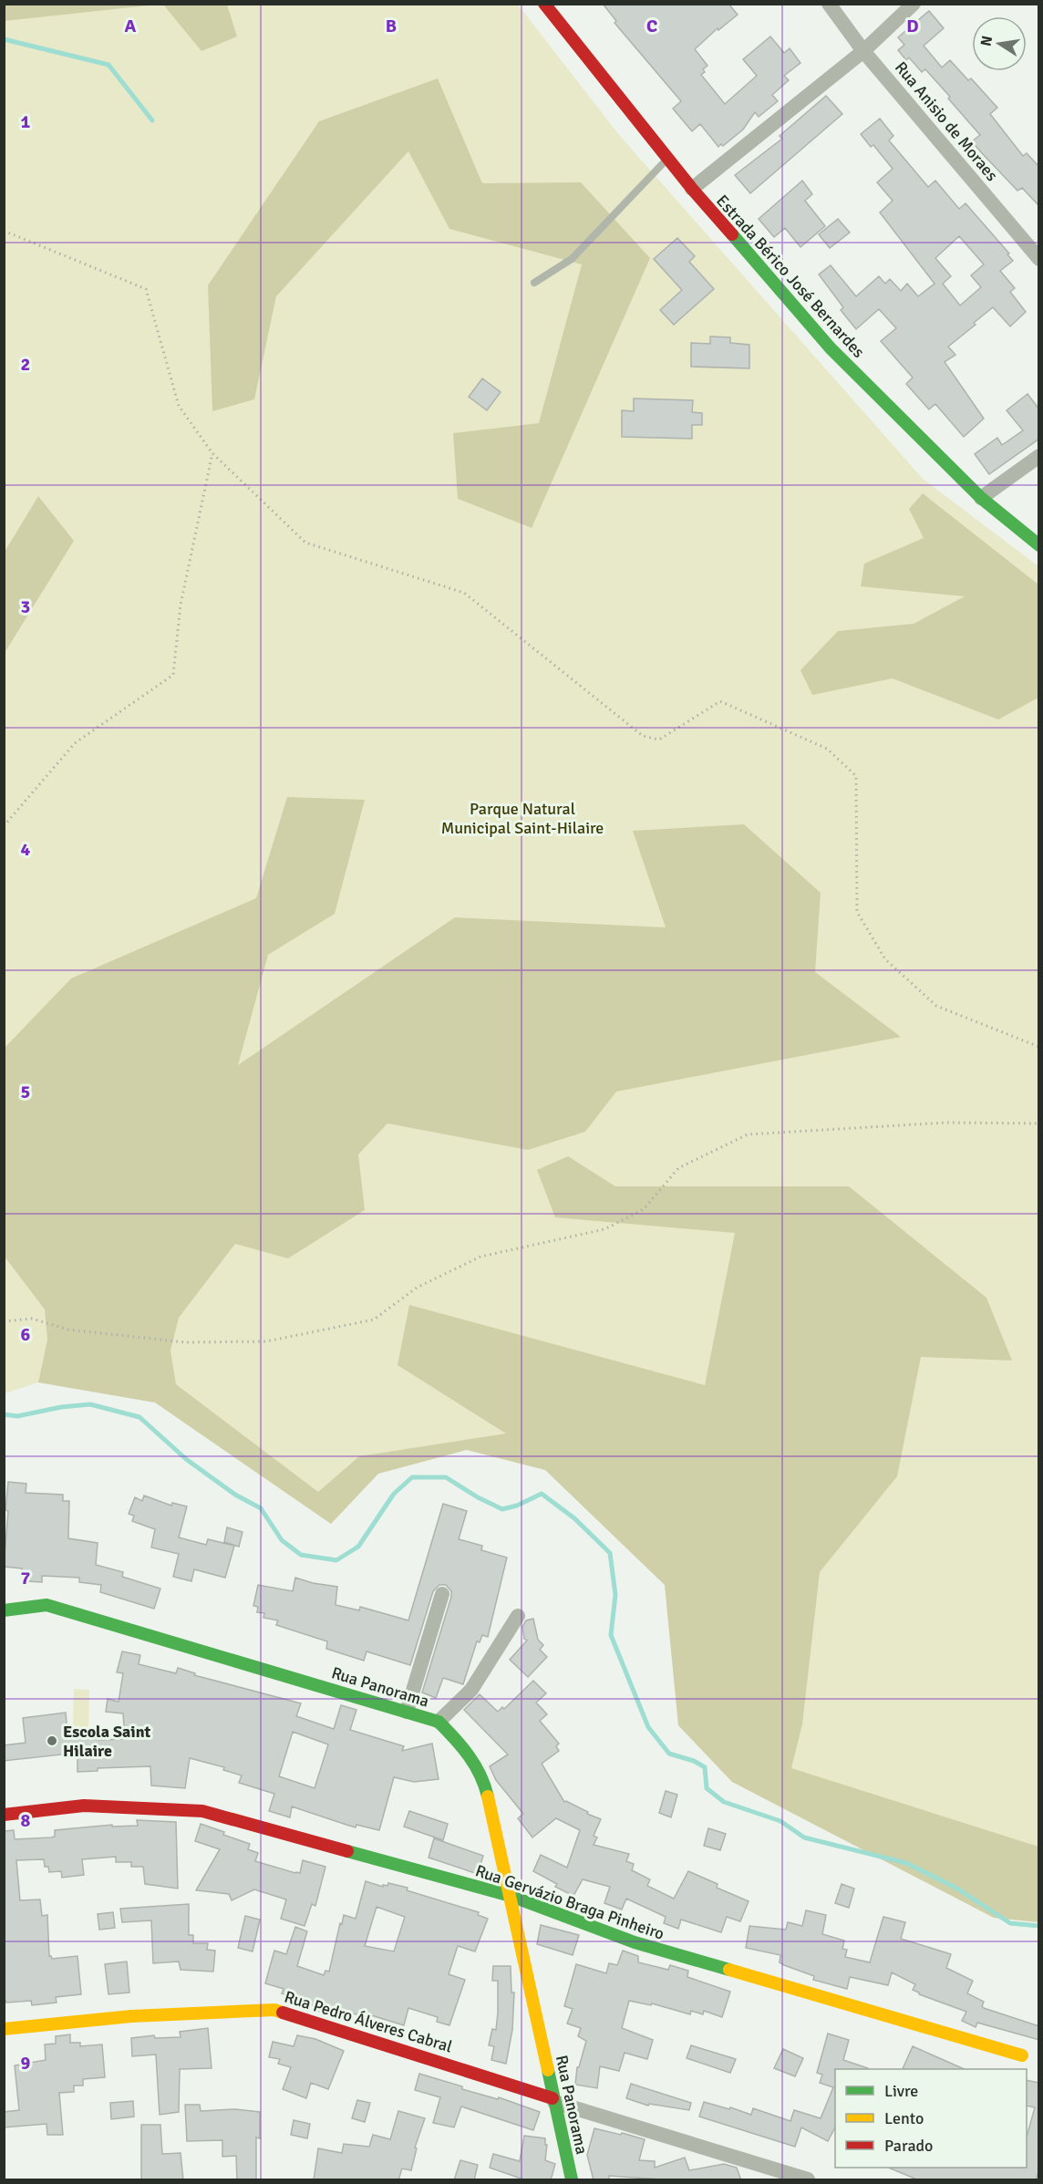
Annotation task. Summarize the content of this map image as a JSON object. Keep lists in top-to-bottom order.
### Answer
{
  "streets": {
    "street": [
      "Rua Anisio de Moraes",
      "Estrada Bérico José Bernardes",
      "Rua Panorama",
      "Rua Gervázio Braga Pinheiro",
      "Rua Pedro Álveres Cabral"
    ]
  },
  "crossings": [
    ["Rua Panorama", "Rua Gervázio Braga Pinheiro"],
    ["Rua Panorama", "Rua Pedro Álveres Cabral"]
  ],
  "parks": ["Parque Natural Municipal Saint-Hilaire"],
  "places": ["Escola Saint Hilaire"],
  "legend": ["Livre", "Lento", "Parado"],
  "north": "left",
  "grid": {
    "columns": [
      "A",
      "B",
      "C",
      "D"
    ],
    "rows": [
      "1",
      "2",
      "3",
      "4",
      "5",
      "6",
      "7",
      "8",
      "9"
    ]
  }
}
